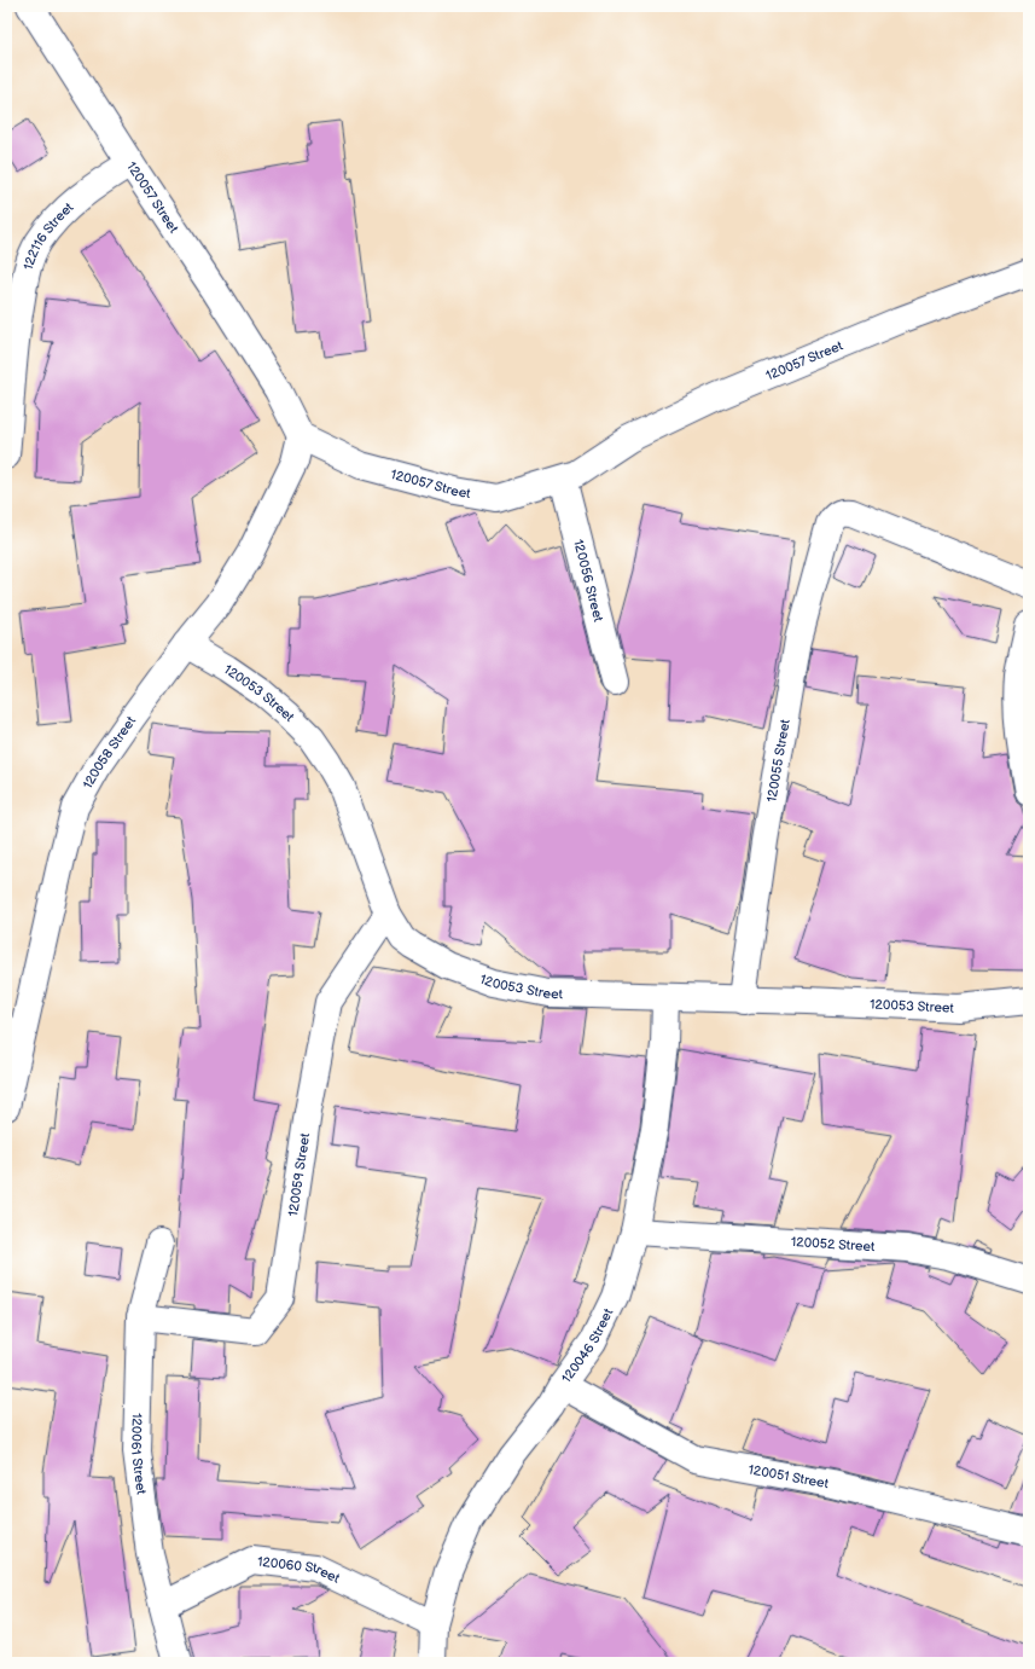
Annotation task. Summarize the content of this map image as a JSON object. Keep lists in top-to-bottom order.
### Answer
{
  "streets": {
    "street": [
      "120057 Street",
      "122116 Street",
      "120056 Street",
      "120053 Street",
      "120058 Street",
      "120055 Street",
      "120059 Street",
      "120052 Street",
      "120046 Street",
      "120061 Street",
      "120051 Street",
      "120060 Street"
    ]
  },
  "crossings": [
    ["120057 Street", "122116 Street"],
    ["120057 Street", "120056 Street"],
    ["120057 Street", "120058 Street"],
    ["120053 Street", "120058 Street"],
    ["120053 Street", "120055 Street"],
    ["120053 Street", "120059 Street"],
    ["120053 Street", "120046 Street"],
    ["120059 Street", "120061 Street"],
    ["120052 Street", "120046 Street"],
    ["120046 Street", "120051 Street"],
    ["120046 Street", "120060 Street"],
    ["120061 Street", "120060 Street"]
  ]
}
